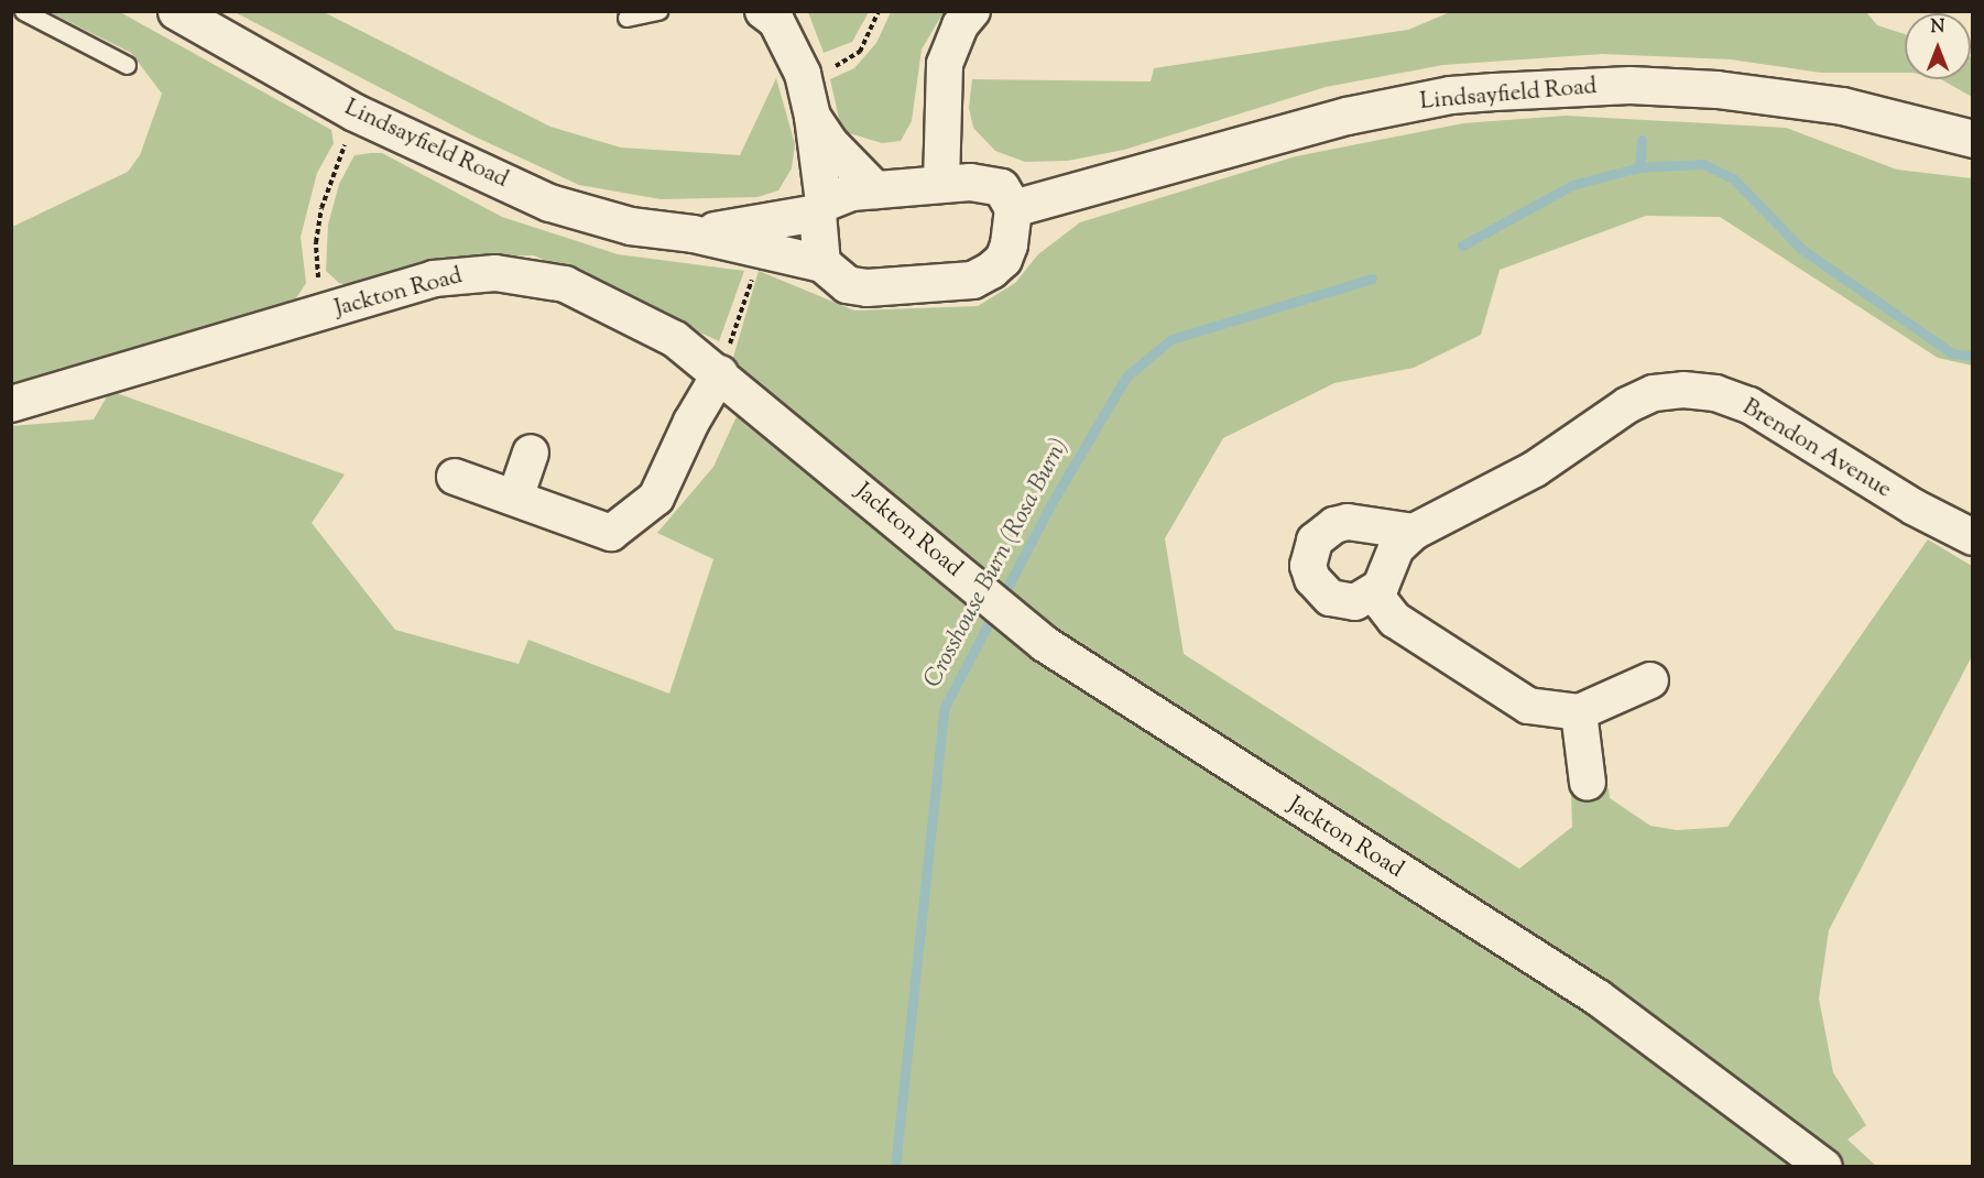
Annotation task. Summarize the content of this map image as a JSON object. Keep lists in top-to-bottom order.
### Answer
{
  "streets": {
    "street": ["Lindsayfield Road", "Jackton Road", "Brendon Avenue"]
  },
  "water": ["Crosshouse Burn (Rosa Burn)"],
  "north": "top"
}
